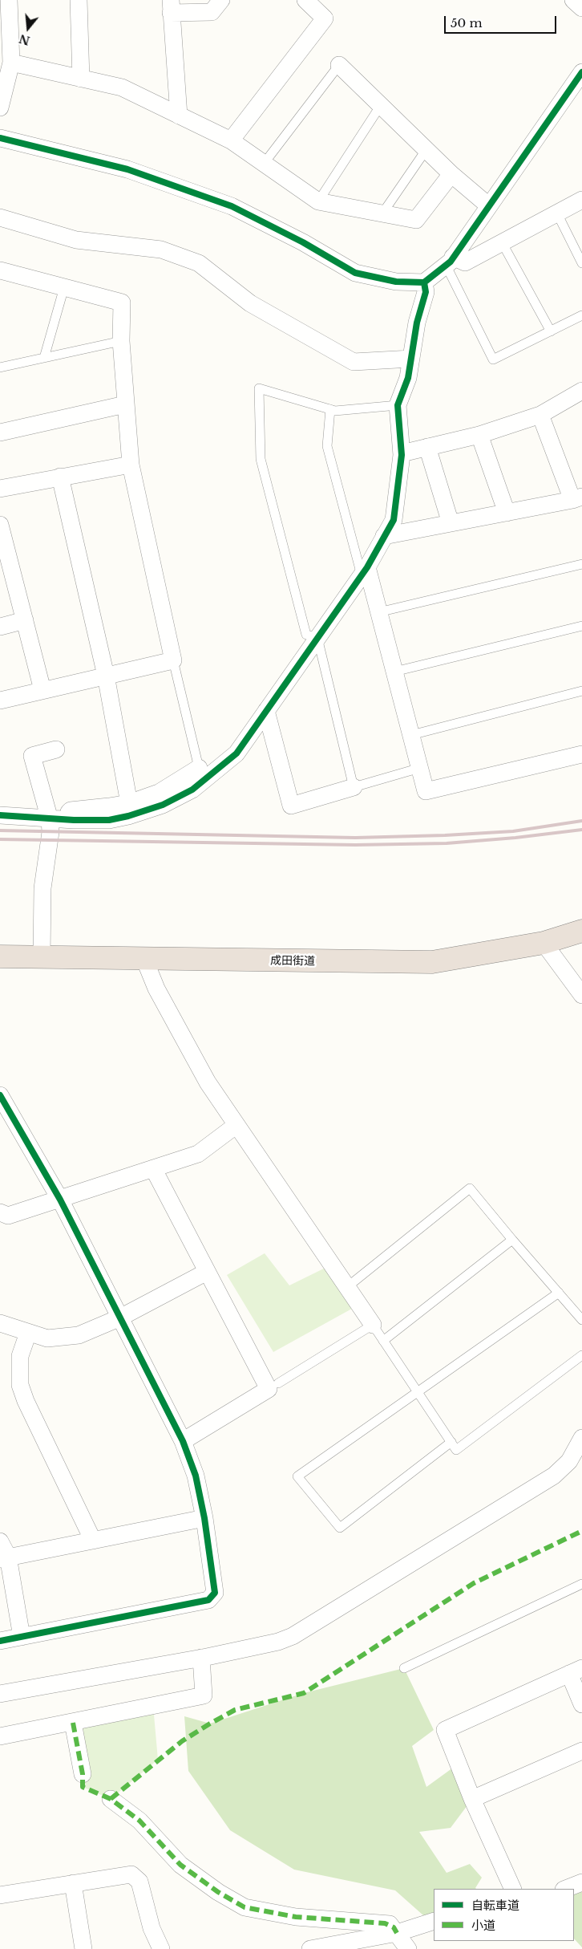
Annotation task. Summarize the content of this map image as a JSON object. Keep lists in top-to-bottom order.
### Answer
{
  "streets": {
    "highway": ["成田街道"]
  },
  "legend": ["自転車道", "小道"],
  "scale_bar": "50 m",
  "north": "bottom"
}
